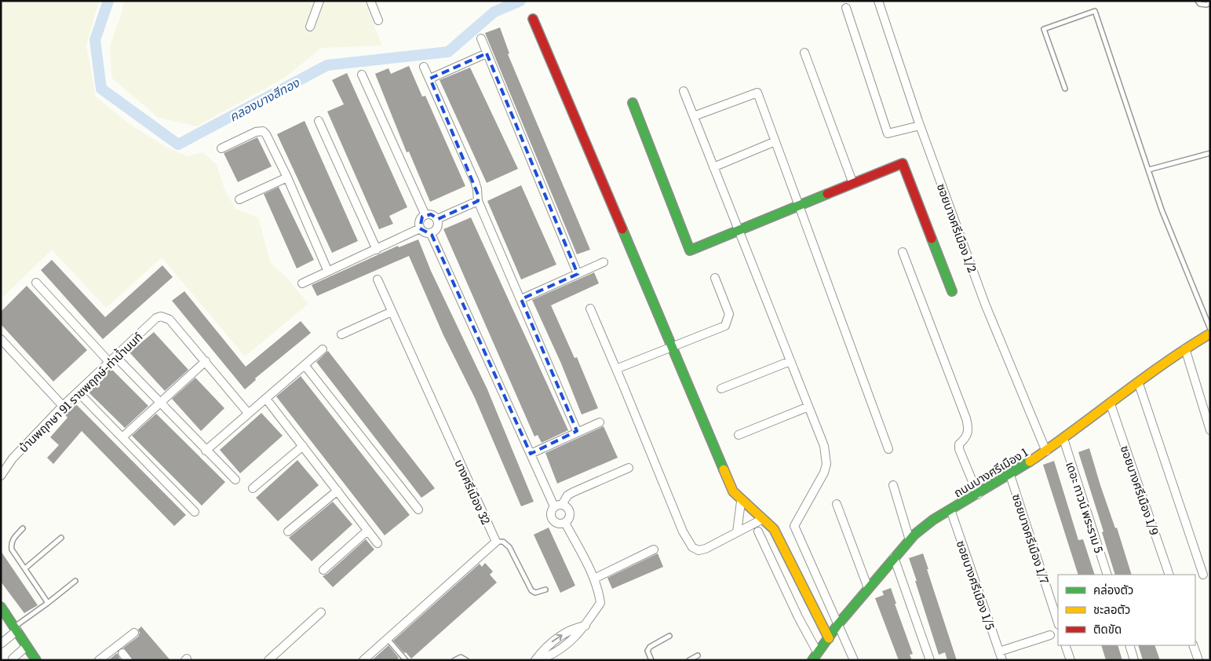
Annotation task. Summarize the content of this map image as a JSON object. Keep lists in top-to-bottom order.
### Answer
{
  "streets": {
    "street": [
      "ซอยบางศรีเมือง 1/2",
      "บ้านพฤกษา 91 ราชพฤกษ์-ท่าน้ำนนท์",
      "ถนนบางศรีเมือง 1",
      "ซอยบางศรีเมือง 1/9",
      "บางศรีเมือง 32",
      "เดอะ ทาวน์ พระราม 5",
      "ซอยบางศรีเมือง 1/7",
      "ซอยบางศรีเมือง 1/5"
    ]
  },
  "crossings": [
    ["ซอยบางศรีเมือง 1/2", "ถนนบางศรีเมือง 1"],
    ["ถนนบางศรีเมือง 1", "ซอยบางศรีเมือง 1/9"],
    ["ถนนบางศรีเมือง 1", "เดอะ ทาวน์ พระราม 5"],
    ["ถนนบางศรีเมือง 1", "ซอยบางศรีเมือง 1/7"],
    ["ถนนบางศรีเมือง 1", "ซอยบางศรีเมือง 1/5"]
  ],
  "water": ["คลองบางสีทอง"],
  "legend": ["คล่องตัว", "ชะลอตัว", "ติดขัด"]
}
